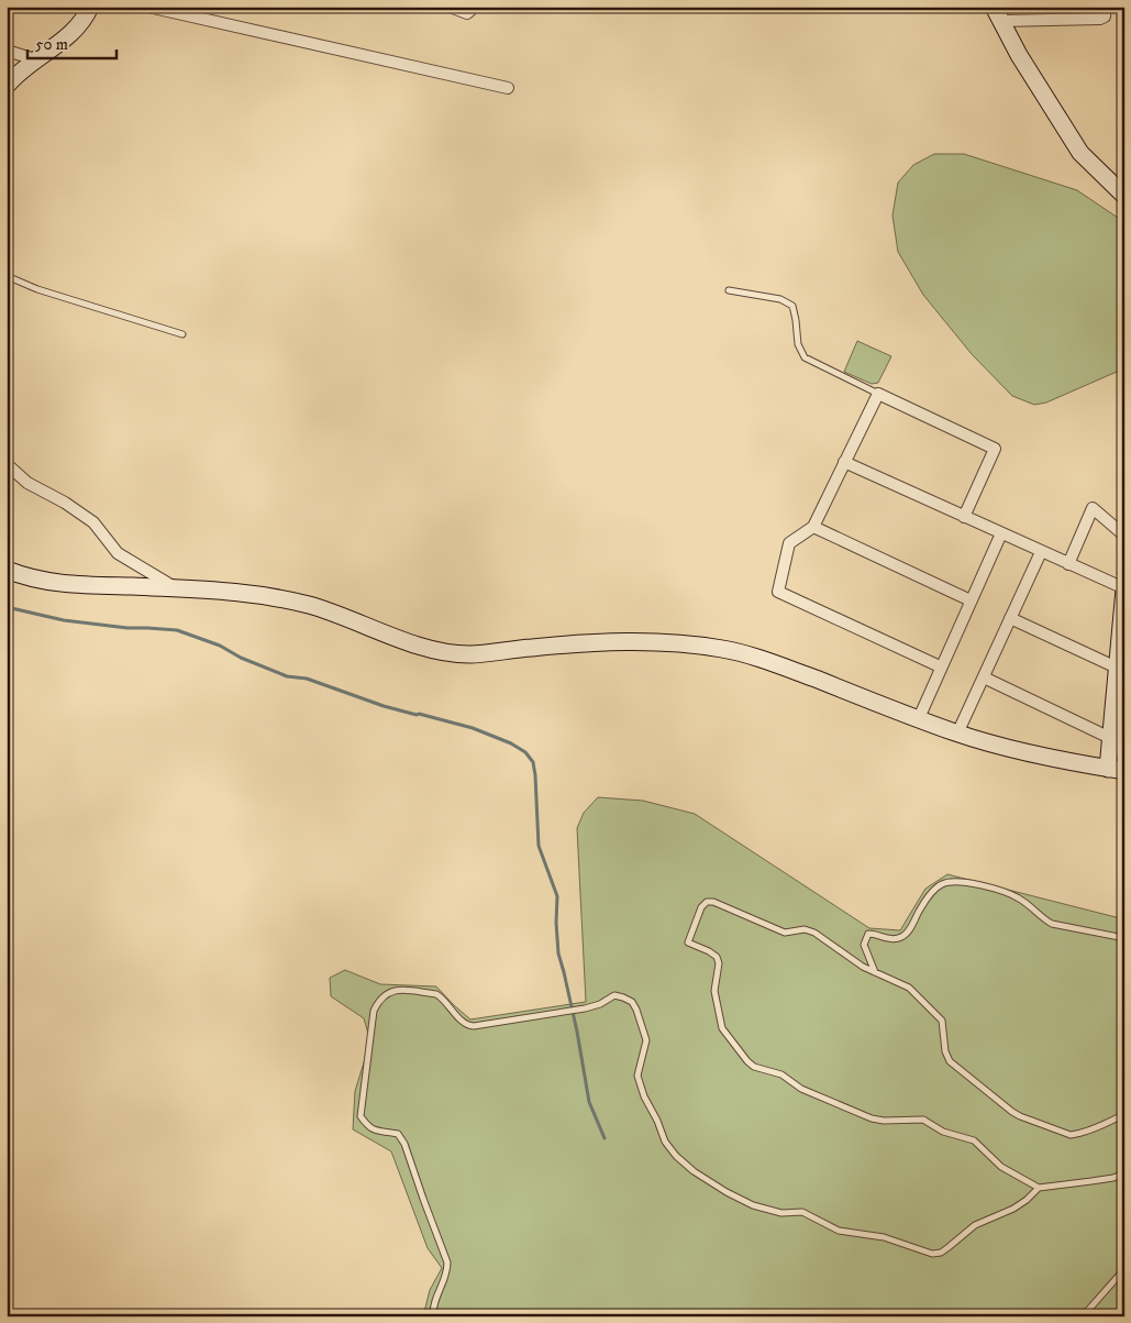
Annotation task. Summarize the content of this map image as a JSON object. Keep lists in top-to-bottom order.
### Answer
{
  "scale_bar": "50 m"
}
